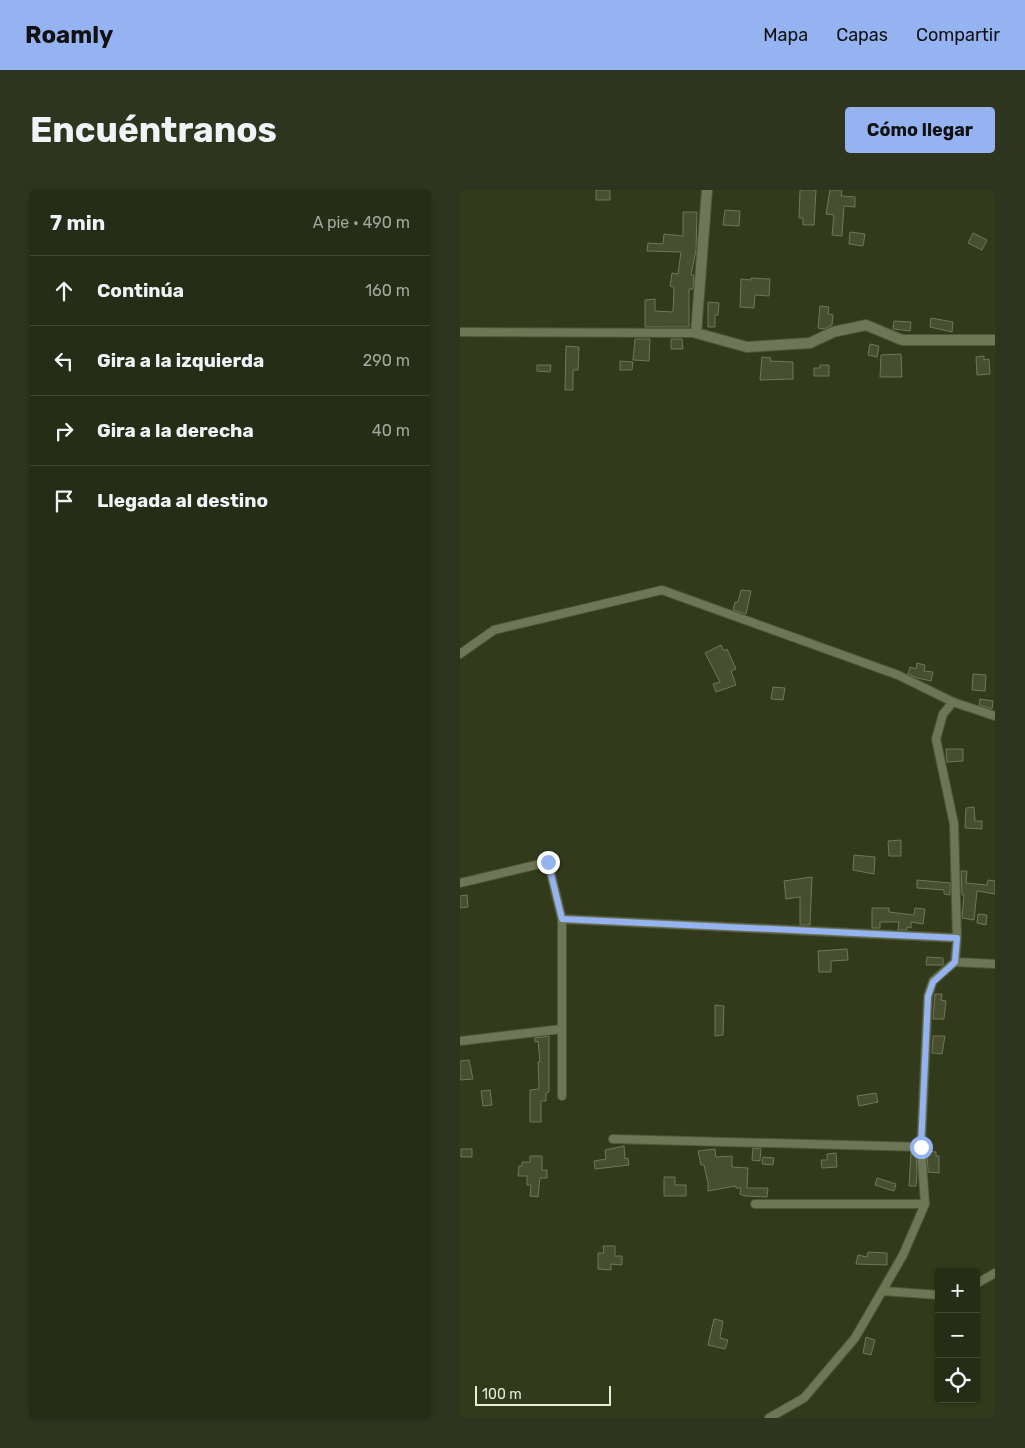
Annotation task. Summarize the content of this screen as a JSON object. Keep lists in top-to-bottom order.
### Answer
{
  "scale_bar": "100 m",
  "page": {
    "header": "Roamly",
    "nav": ["Mapa", "Capas", "Compartir"],
    "buttons": "Cómo llegar",
    "title": "Encuéntranos",
    "heading": ["7 min", "A pie · 490 m"],
    "list": [
      ["Continúa", "160 m"],
      ["Gira a la izquierda", "290 m"],
      ["Gira a la derecha", "40 m"],
      "Llegada al destino"
    ],
    "map_buttons": ["+", "−"],
    "scale": "100 m"
  }
}
